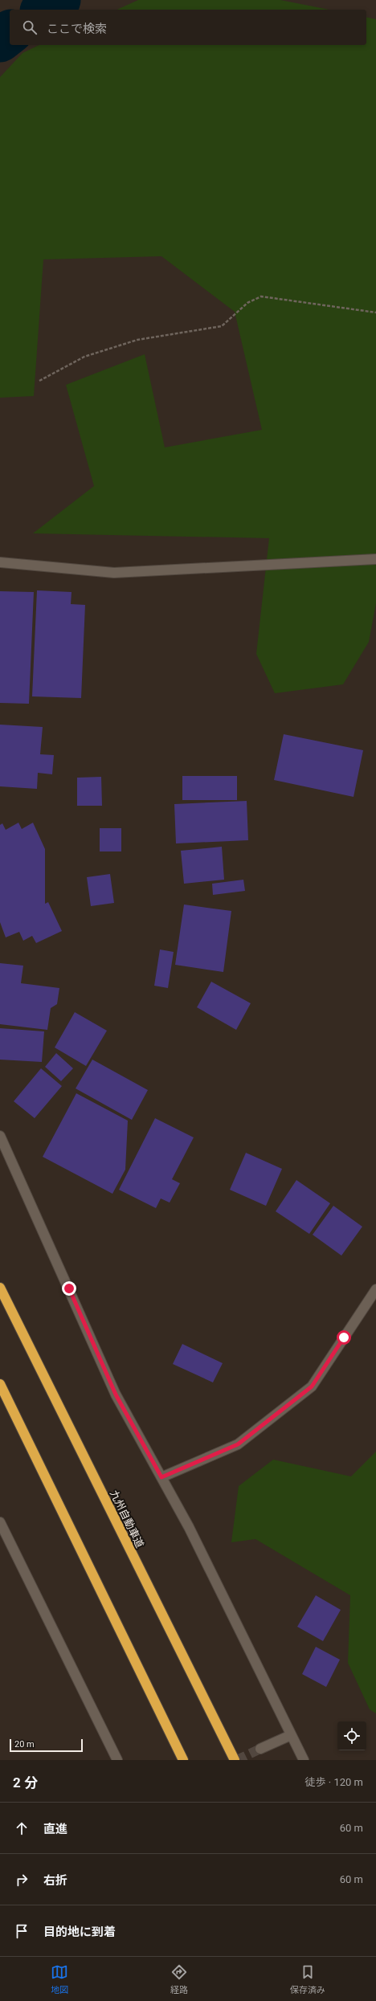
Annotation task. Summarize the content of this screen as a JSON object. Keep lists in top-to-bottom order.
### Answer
{
  "streets": {
    "highway": ["九州自動車道"]
  },
  "scale_bar": "20 m",
  "page": {
    "search": "ここで検索",
    "scale": "20 m",
    "heading": ["2 分", "徒歩 · 120 m"],
    "list": [
      ["直進", "60 m"],
      ["右折", "60 m"],
      "目的地に到着"
    ],
    "nav": ["地図", "経路", "保存済み"]
  }
}
